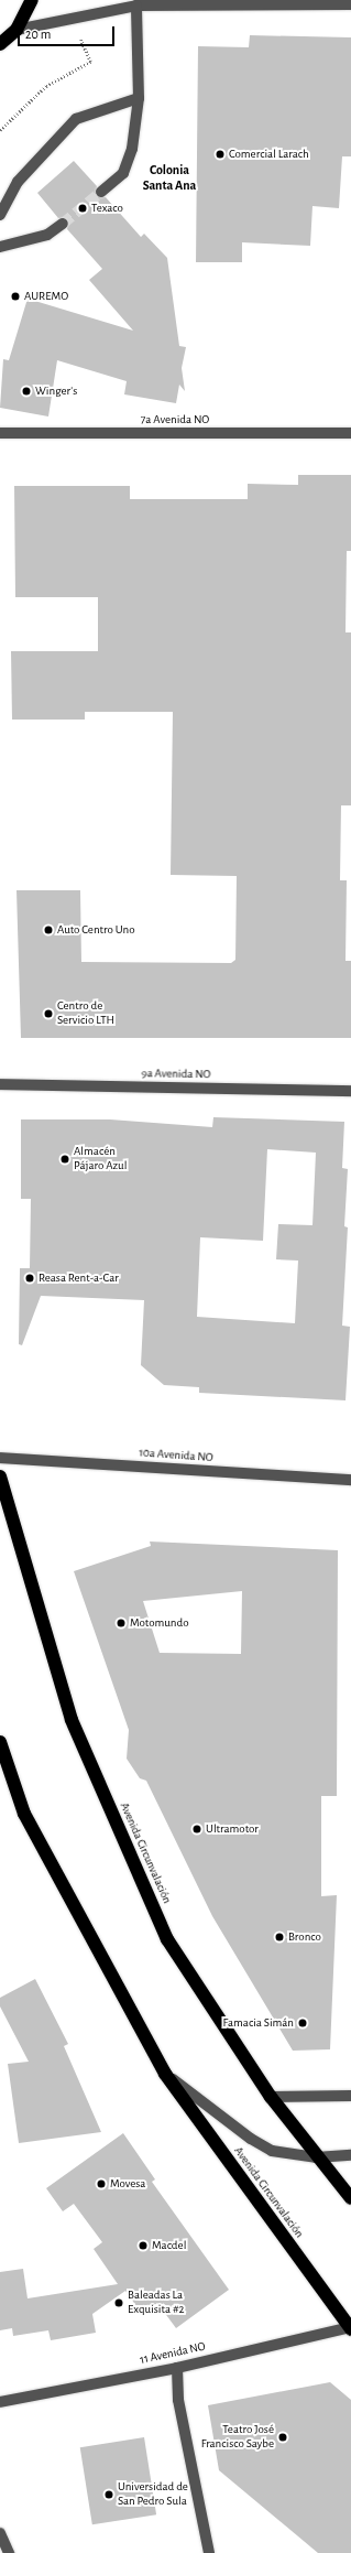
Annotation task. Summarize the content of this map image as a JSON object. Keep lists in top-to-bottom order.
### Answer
{
  "streets": {
    "highway": ["Avenida Circunvalación"],
    "street": [
      "7a Avenida NO",
      "9a Avenida NO",
      "10a Avenida NO",
      "11 Avenida NO"
    ]
  },
  "crossings": [
    ["Avenida Circunvalación", "11 Avenida NO"]
  ],
  "districts": ["Colonia Santa Ana"],
  "places": [
    "Comercial Larach",
    "Texaco",
    "AUREMO",
    "Winger's",
    "Auto Centro Uno",
    "Centro de Servicio LTH",
    "Almacén Pájaro Azul",
    "Reasa Rent-a-Car",
    "Motomundo",
    "Ultramotor",
    "Bronco",
    "Famacia Simán",
    "Movesa",
    "Macdel",
    "Baleadas La Exquisita #2",
    "Teatro José Francisco Saybe",
    "Universidad de San Pedro Sula"
  ],
  "scale_bar": "20 m"
}
